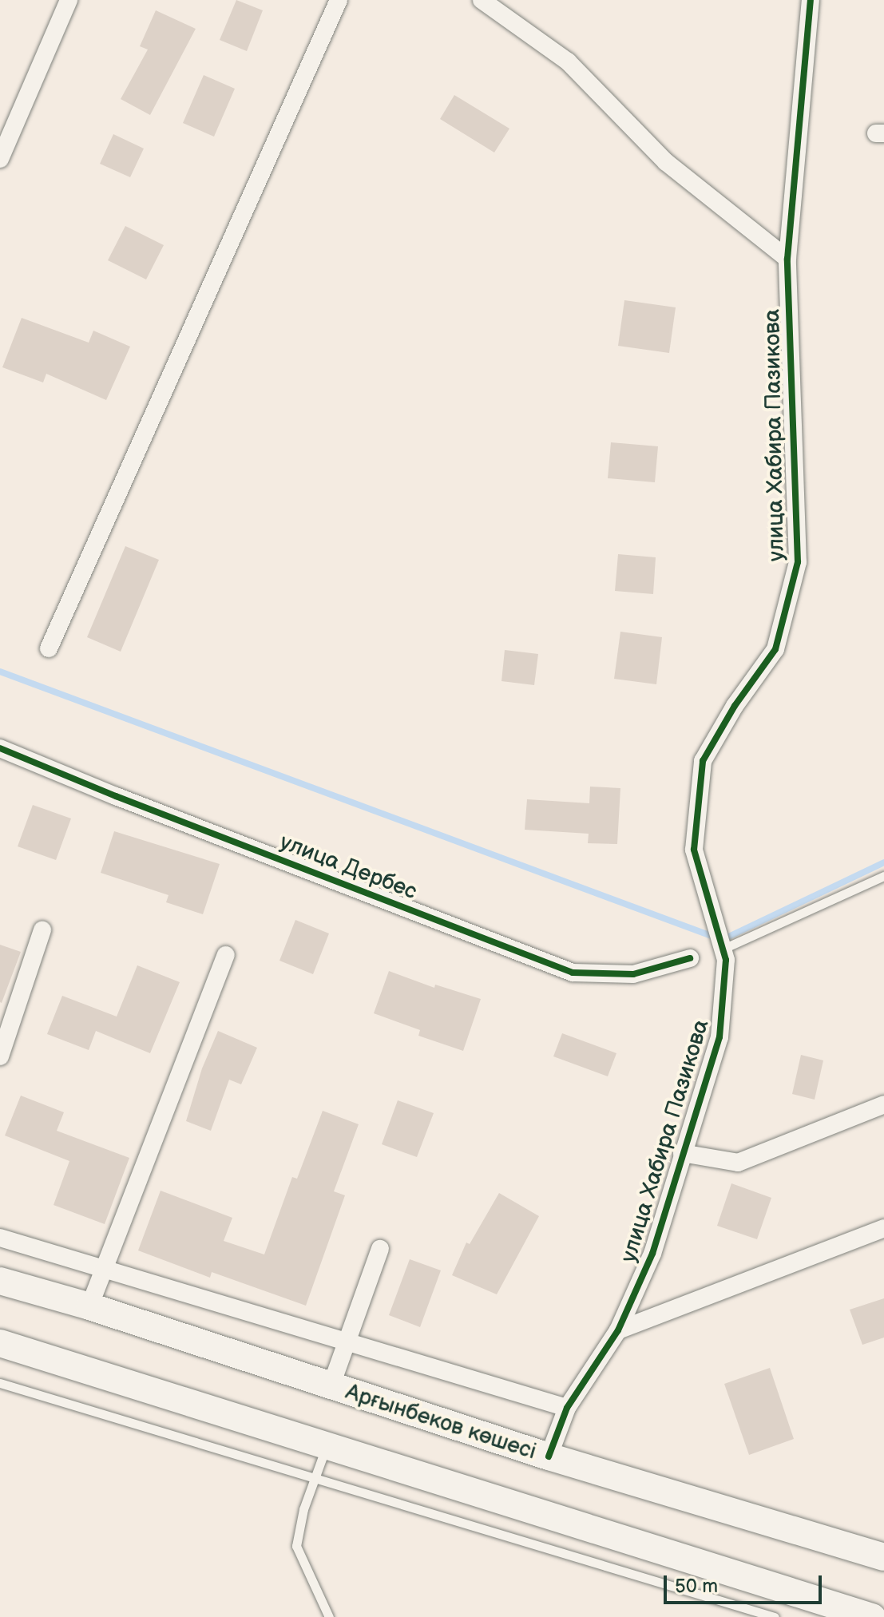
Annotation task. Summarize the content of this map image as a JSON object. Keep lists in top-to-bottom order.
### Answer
{
  "streets": {
    "main road": ["Арғынбеков көшесі"],
    "street": ["улица Хабира Пазикова", "улица Дербес"]
  },
  "crossings": [
    ["улица Хабира Пазикова", "Арғынбеков көшесі"]
  ],
  "scale_bar": "50 m"
}
